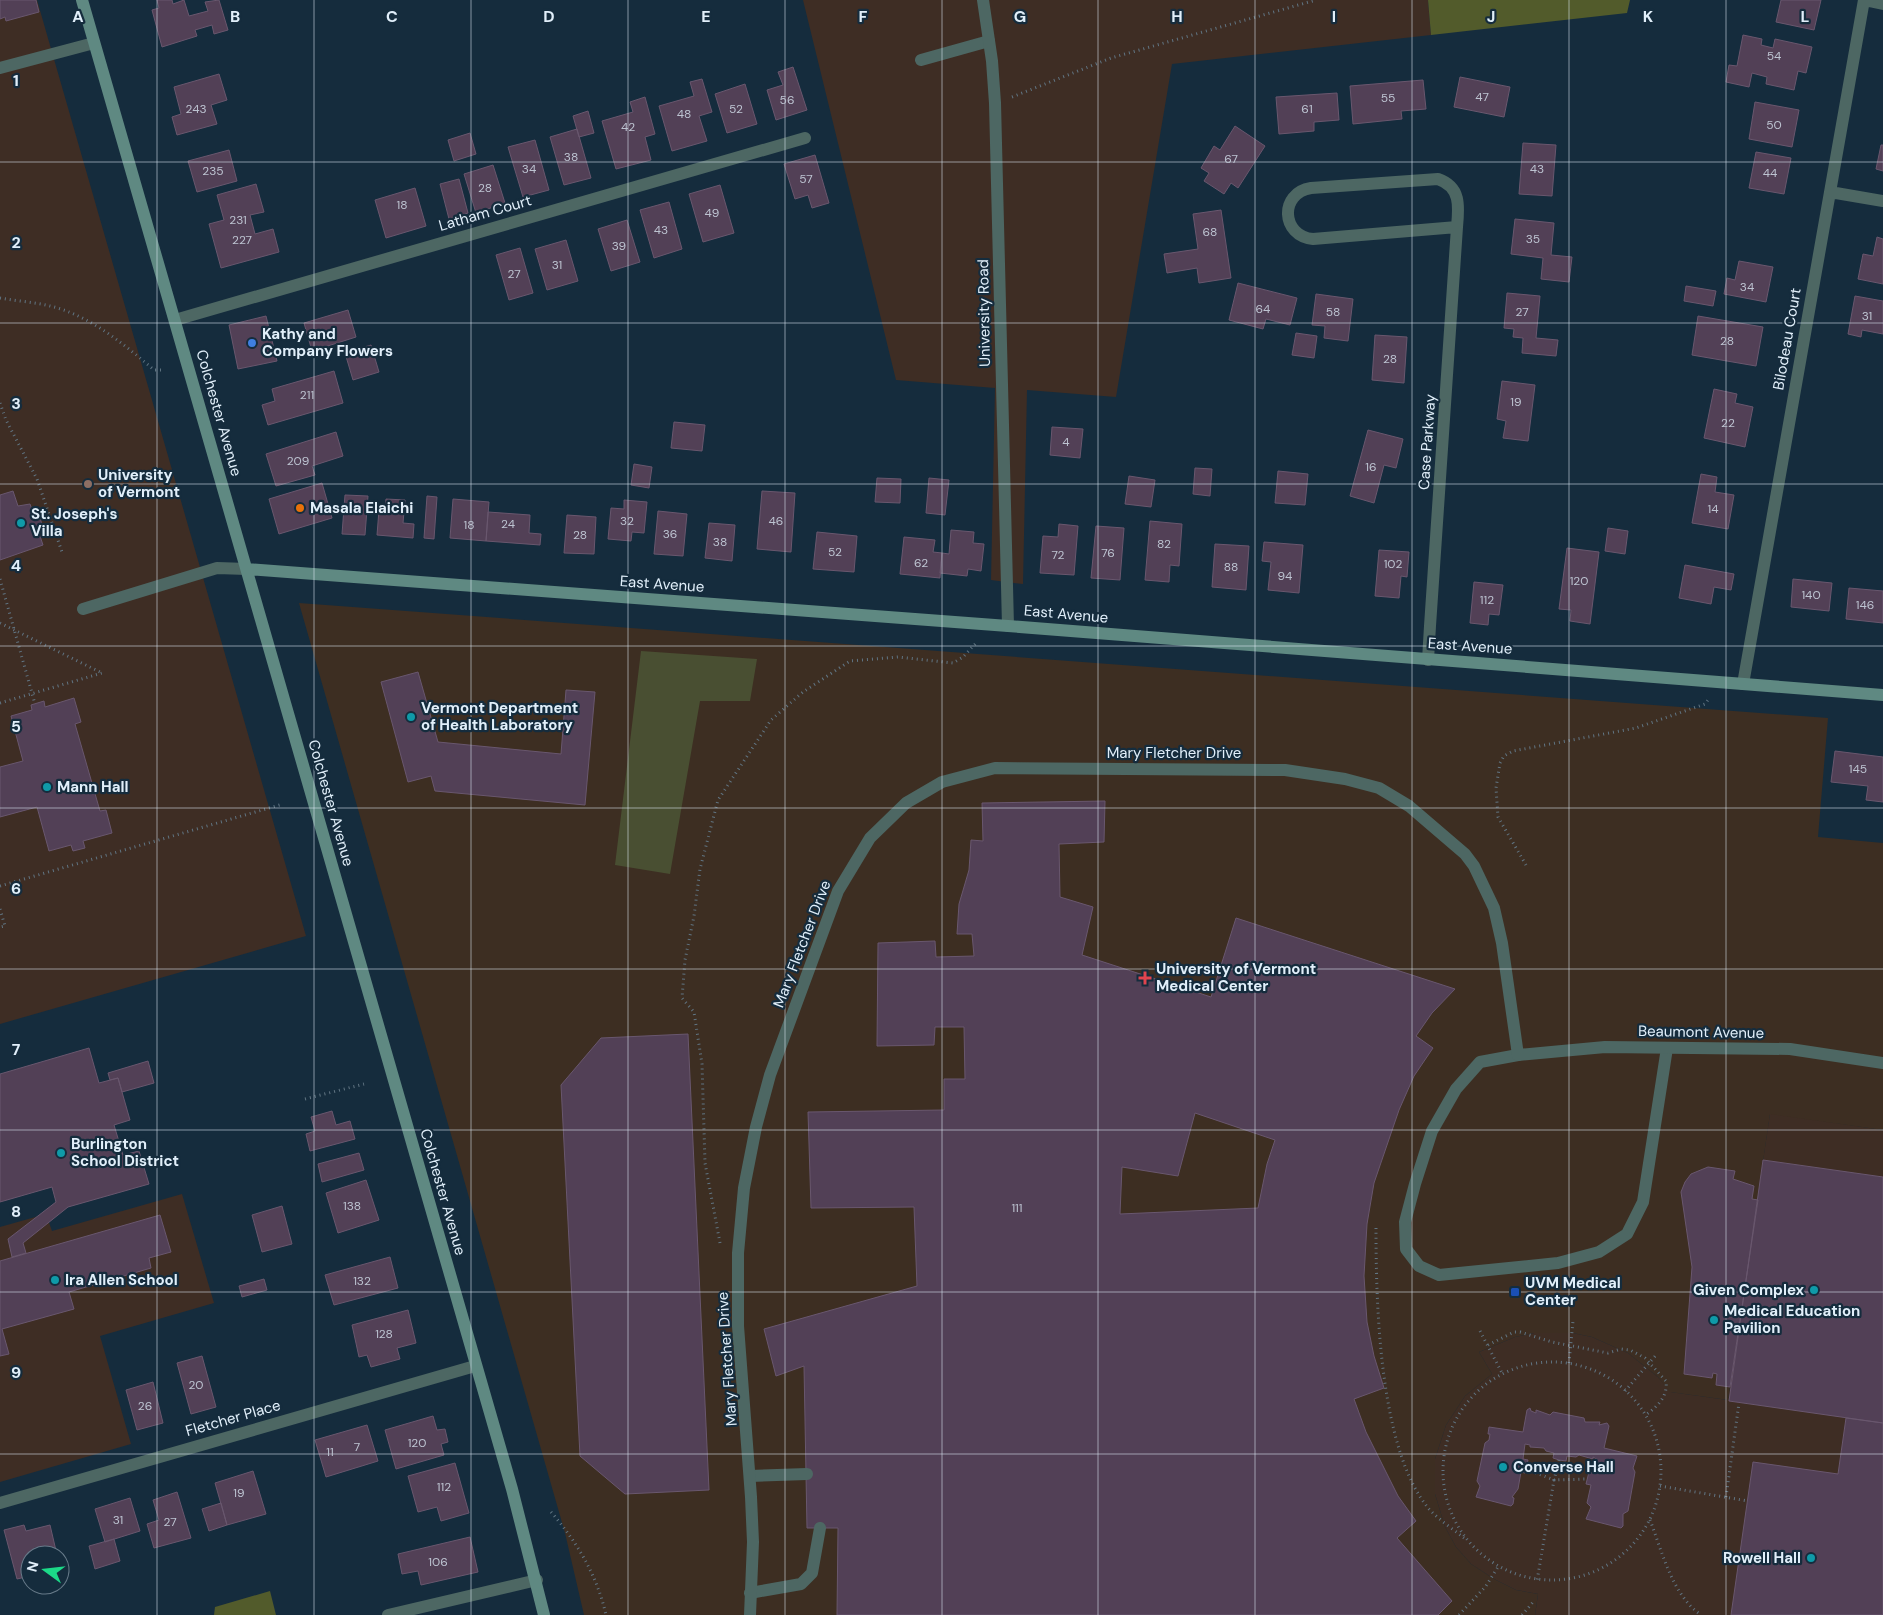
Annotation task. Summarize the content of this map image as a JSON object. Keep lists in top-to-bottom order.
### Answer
{
  "streets": {
    "main road": ["Colchester Avenue", "East Avenue"],
    "street": [
      "Latham Court",
      "University Road",
      "Bilodeau Court",
      "Case Parkway",
      "Mary Fletcher Drive",
      "Beaumont Avenue",
      "Fletcher Place"
    ]
  },
  "crossings": [
    ["Latham Court", "Colchester Avenue"],
    ["University Road", "East Avenue"],
    ["Bilodeau Court", "East Avenue"],
    ["Colchester Avenue", "East Avenue"],
    ["Colchester Avenue", "Fletcher Place"],
    ["Case Parkway", "East Avenue"],
    ["Mary Fletcher Drive", "Beaumont Avenue"]
  ],
  "places": {
    "other": [
      "Kathy and Company Flowers",
      "University of Vermont",
      "Masala Elaichi",
      "St. Joseph's Villa",
      "Vermont Department of Health Laboratory",
      "Mann Hall",
      "Burlington School District",
      "Ira Allen School",
      "Given Complex",
      "Medical Education Pavilion",
      "Converse Hall",
      "Rowell Hall"
    ],
    "health": ["University of Vermont Medical Center"],
    "transit": ["UVM Medical Center"]
  },
  "house_numbers": [
    "54",
    "47",
    "55",
    "56",
    "243",
    "52",
    "61",
    "48",
    "50",
    "42",
    "38",
    "67",
    "34",
    "43",
    "235",
    "44",
    "57",
    "28",
    "18",
    "49",
    "231",
    "43",
    "68",
    "35",
    "227",
    "39",
    "31",
    "27",
    "34",
    "64",
    "58",
    "27",
    "31",
    "28",
    "28",
    "211",
    "19",
    "22",
    "4",
    "209",
    "16",
    "14",
    "32",
    "46",
    "24",
    "18",
    "36",
    "28",
    "38",
    "82",
    "52",
    "76",
    "72",
    "62",
    "102",
    "88",
    "94",
    "120",
    "140",
    "112",
    "146",
    "145",
    "138",
    "111",
    "132",
    "128",
    "20",
    "26",
    "120",
    "7",
    "11",
    "112",
    "19",
    "31",
    "27",
    "106"
  ],
  "north": "left",
  "grid": {
    "columns": [
      "A",
      "B",
      "C",
      "D",
      "E",
      "F",
      "G",
      "H",
      "I",
      "J",
      "K",
      "L"
    ],
    "rows": [
      "1",
      "2",
      "3",
      "4",
      "5",
      "6",
      "7",
      "8",
      "9"
    ]
  }
}
